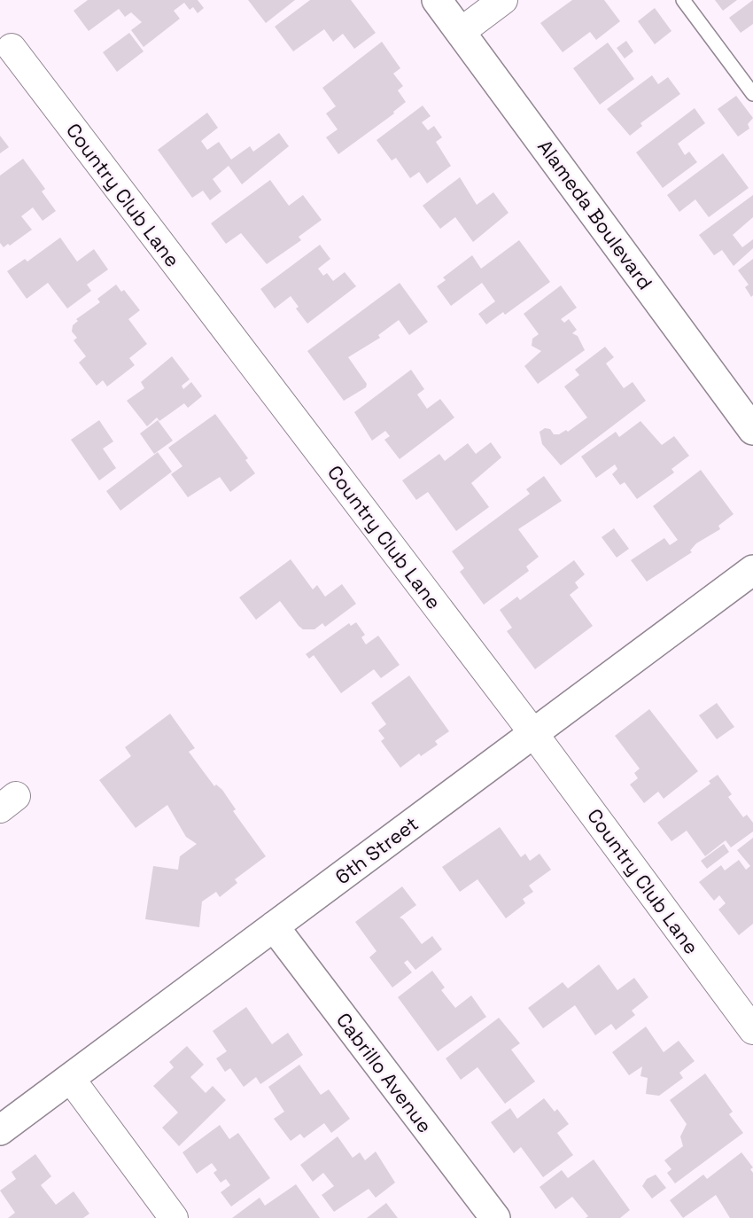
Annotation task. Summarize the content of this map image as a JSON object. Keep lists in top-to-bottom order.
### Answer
{
  "streets": {
    "street": [
      "Country Club Lane",
      "Alameda Boulevard",
      "6th Street",
      "Cabrillo Avenue"
    ]
  },
  "crossings": [
    ["Country Club Lane", "6th Street"],
    ["6th Street", "Cabrillo Avenue"]
  ]
}
